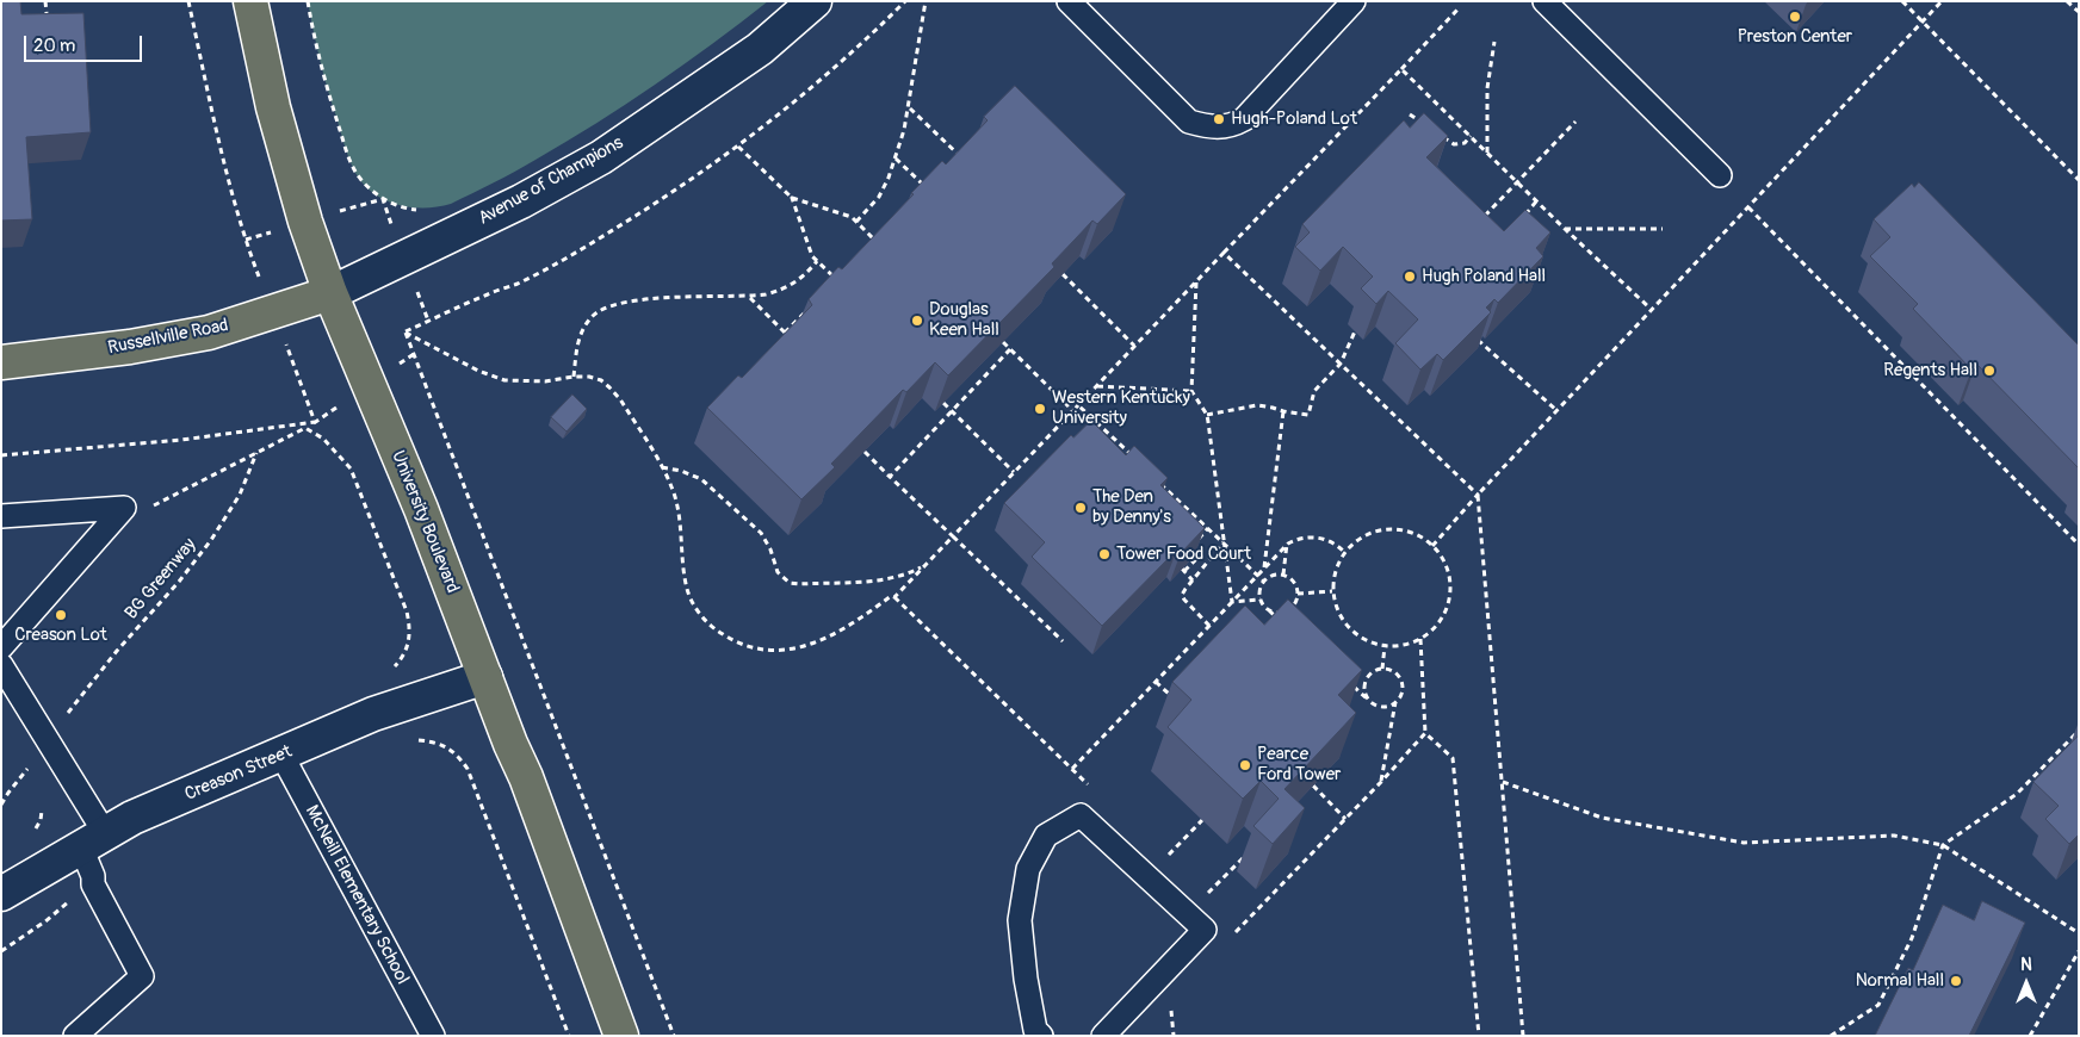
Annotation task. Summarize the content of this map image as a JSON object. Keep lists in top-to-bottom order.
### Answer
{
  "streets": {
    "main road": ["Russellville Road", "University Boulevard"],
    "street": ["Avenue of Champions", "Creason Street"],
    "lane": ["McNeill Elementary School"],
    "path": ["BG Greenway"]
  },
  "crossings": [
    ["Avenue of Champions", "Russellville Road"],
    ["Avenue of Champions", "University Boulevard"],
    ["Russellville Road", "University Boulevard"],
    ["University Boulevard", "Creason Street"],
    ["Creason Street", "McNeill Elementary School"]
  ],
  "places": [
    "Preston Center",
    "Hugh-Poland Lot",
    "Hugh Poland Hall",
    "Douglas Keen Hall",
    "Regents Hall",
    "Western Kentucky University",
    "The Den by Denny's",
    "Tower Food Court",
    "Creason Lot",
    "Pearce Ford Tower",
    "Normal Hall"
  ],
  "scale_bar": "20 m",
  "north": "top"
}
